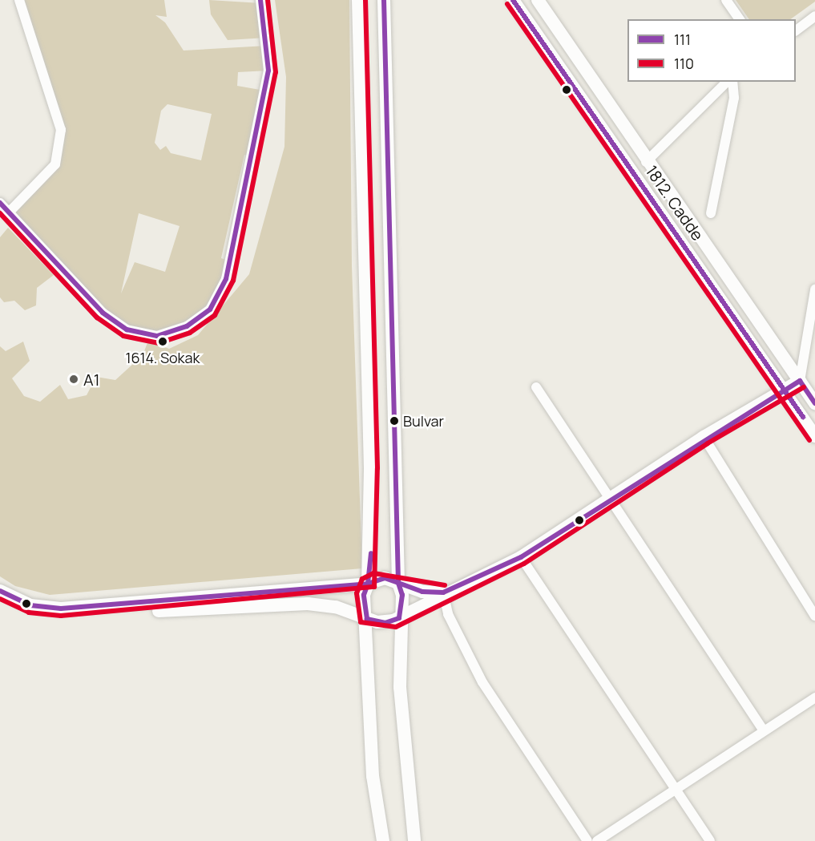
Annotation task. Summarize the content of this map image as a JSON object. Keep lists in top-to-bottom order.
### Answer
{
  "streets": {
    "street": ["1812. Cadde"]
  },
  "places": ["1614. Sokak", "A1", "Bulvar"],
  "lines": ["transit line 111", "transit line 110"],
  "legend": ["111", "110"]
}
